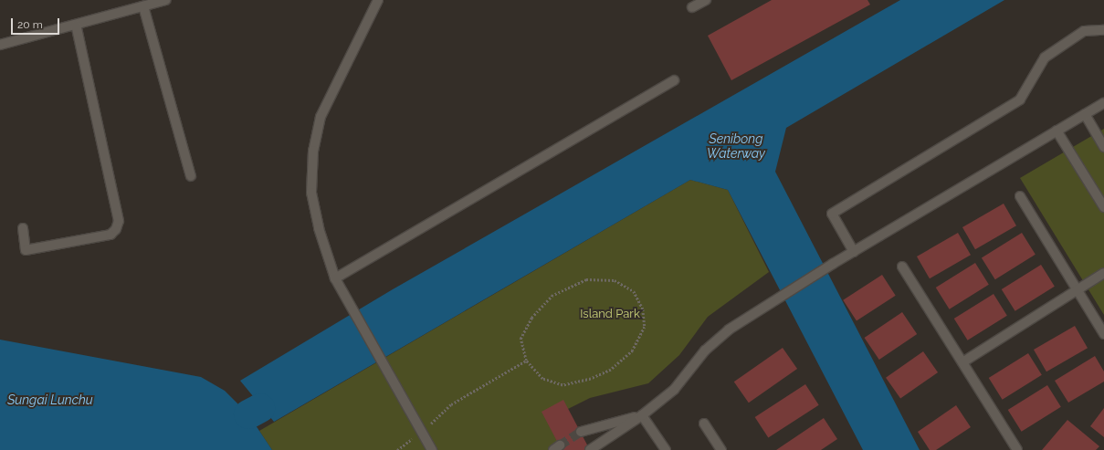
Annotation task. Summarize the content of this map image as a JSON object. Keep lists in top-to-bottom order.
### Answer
{
  "water": ["Senibong Waterway", "Sungai Lunchu"],
  "parks": ["Island Park"],
  "scale_bar": "20 m"
}
